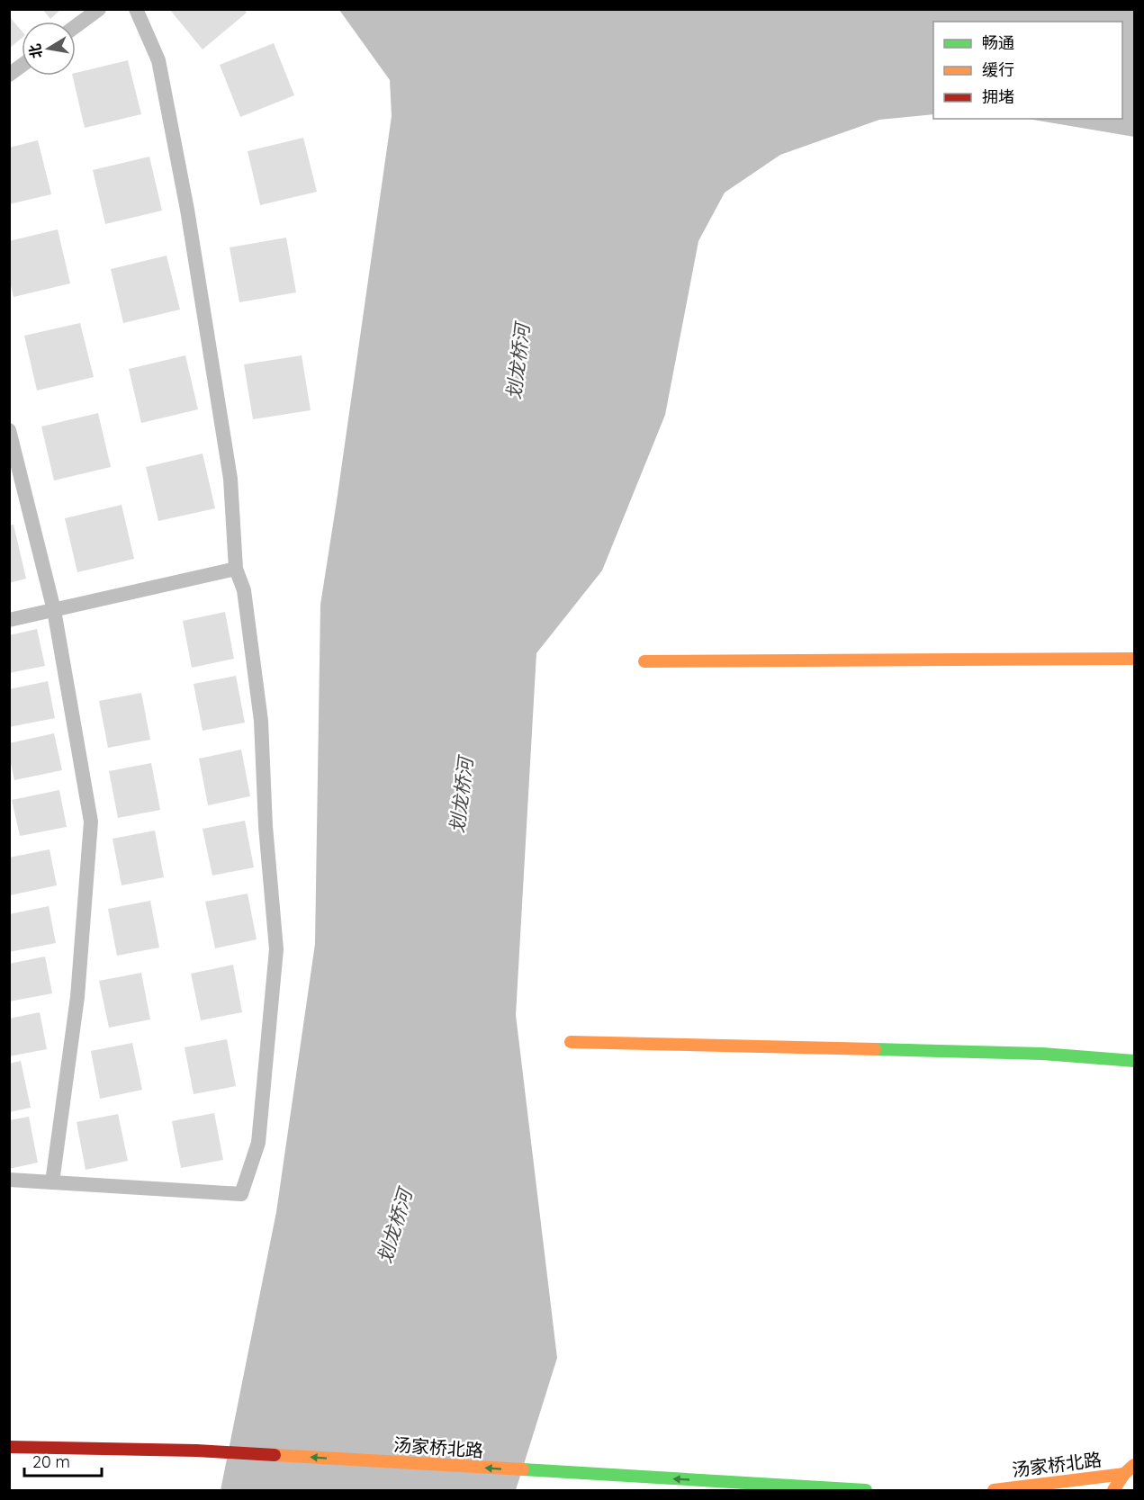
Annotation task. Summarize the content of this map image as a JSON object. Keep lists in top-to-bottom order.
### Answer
{
  "streets": {
    "main road": ["汤家桥北路"]
  },
  "one_way": ["汤家桥北路"],
  "water": ["划龙桥河"],
  "legend": ["畅通", "缓行", "拥堵"],
  "scale_bar": "20 m",
  "north": "left"
}
